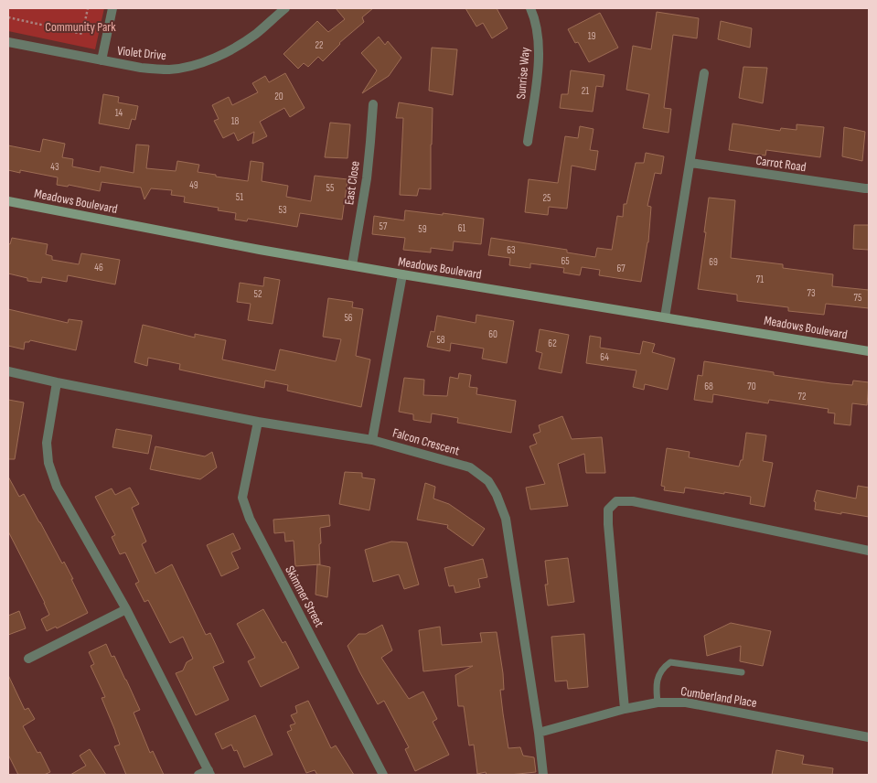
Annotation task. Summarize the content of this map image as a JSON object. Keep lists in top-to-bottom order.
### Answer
{
  "streets": {
    "street": [
      "Violet Drive",
      "Sunrise Way",
      "Carrot Road",
      "East Close",
      "Meadows Boulevard",
      "Falcon Crescent",
      "Skimmer Street",
      "Cumberland Place"
    ]
  },
  "crossings": [
    ["East Close", "Meadows Boulevard"],
    ["Falcon Crescent", "Skimmer Street"],
    ["Falcon Crescent", "Cumberland Place"]
  ],
  "parks": ["Community Park"],
  "house_numbers": [
    "19",
    "22",
    "21",
    "20",
    "14",
    "18",
    "43",
    "49",
    "55",
    "51",
    "25",
    "53",
    "57",
    "61",
    "59",
    "63",
    "65",
    "69",
    "46",
    "67",
    "71",
    "73",
    "52",
    "75",
    "56",
    "60",
    "58",
    "62",
    "64",
    "68",
    "70",
    "72"
  ]
}
